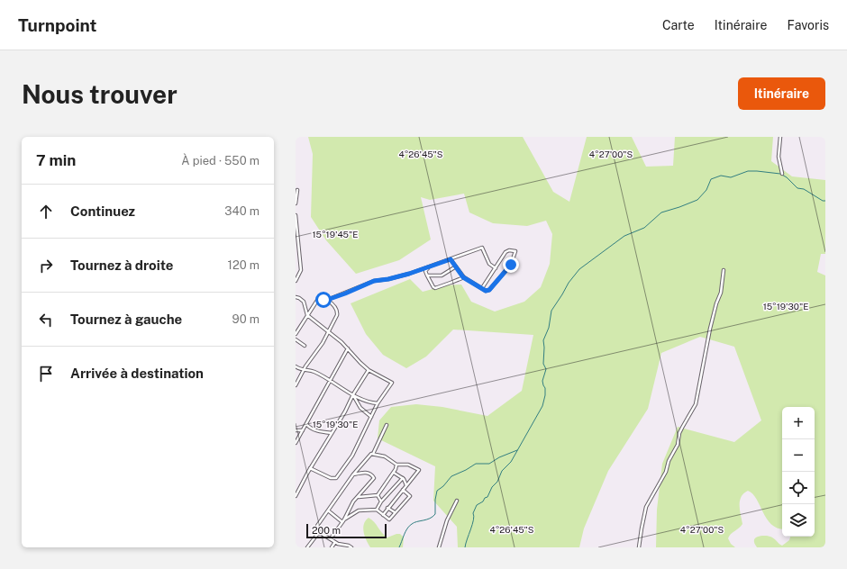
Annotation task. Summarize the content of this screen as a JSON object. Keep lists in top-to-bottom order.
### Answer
{
  "scale_bar": "200 m",
  "page": {
    "header": "Turnpoint",
    "nav": ["Carte", "Itinéraire", "Favoris"],
    "buttons": "Itinéraire",
    "title": "Nous trouver",
    "heading": ["7 min", "À pied · 550 m"],
    "list": [
      ["Continuez", "340 m"],
      ["Tournez à droite", "120 m"],
      ["Tournez à gauche", "90 m"],
      "Arrivée à destination"
    ],
    "map_buttons": ["+", "−"],
    "scale": "200 m"
  },
  "coordinates": [
    "4°26'45\"S",
    "4°27'00\"S",
    "15°19'45\"E",
    "15°19'30\"E"
  ]
}
